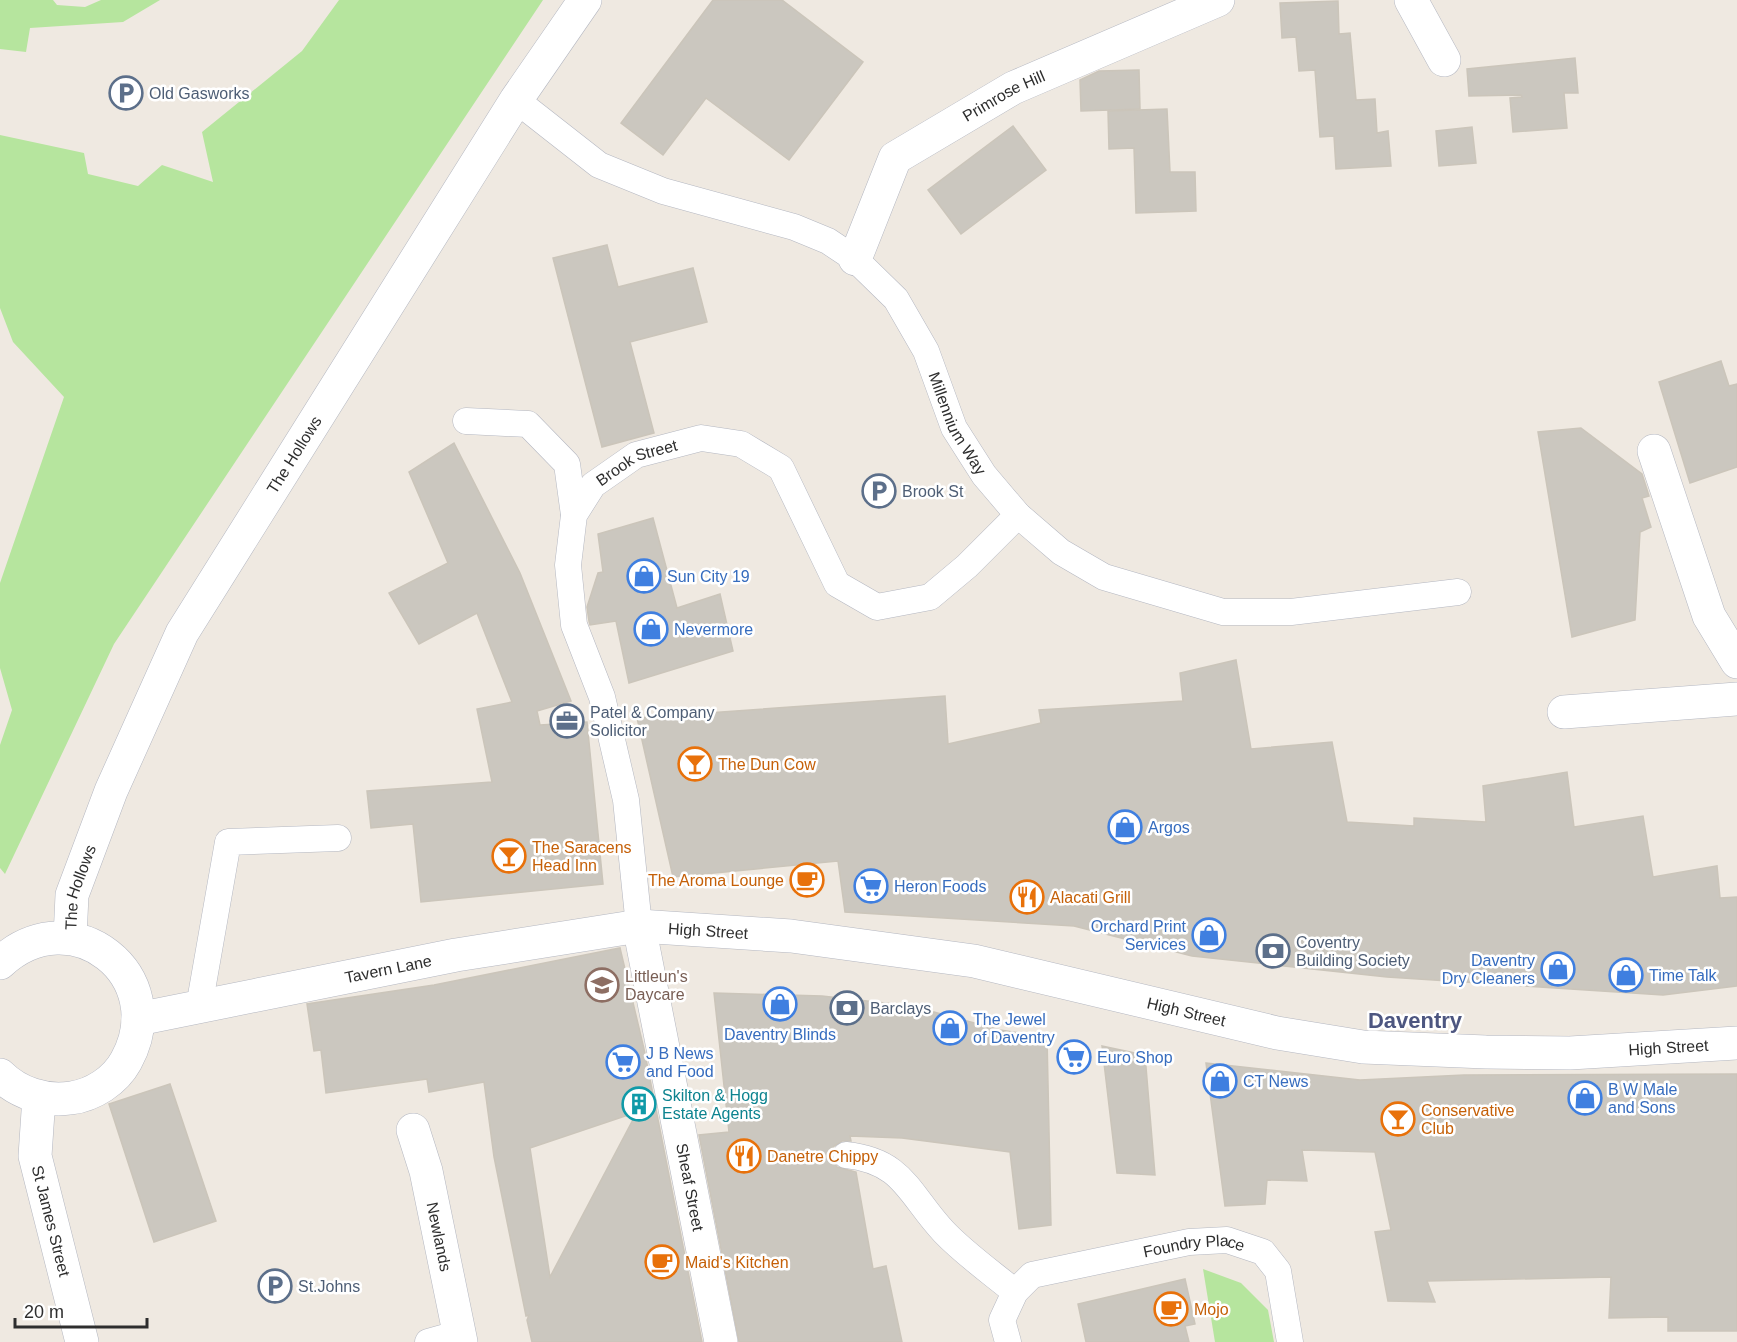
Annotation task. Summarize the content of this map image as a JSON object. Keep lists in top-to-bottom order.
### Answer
{
  "streets": {
    "street": [
      "Primrose Hill",
      "The Hollows",
      "High Street",
      "Tavern Lane",
      "Sheaf Street",
      "St James Street",
      "Newlands"
    ],
    "lane": ["Millennium Way", "Brook Street", "Foundry Place"]
  },
  "crossings": [
    ["Primrose Hill", "Millennium Way"],
    ["Millennium Way", "The Hollows"],
    ["Millennium Way", "Brook Street"],
    ["Brook Street", "High Street"],
    ["Brook Street", "Tavern Lane"],
    ["Brook Street", "Sheaf Street"],
    ["High Street", "Tavern Lane"],
    ["High Street", "Sheaf Street"],
    ["Tavern Lane", "Sheaf Street"]
  ],
  "districts": ["Daventry"],
  "places": {
    "parking": ["Old Gasworks", "Brook St", "St.Johns"],
    "shop": [
      "Sun City 19",
      "Nevermore",
      "Argos",
      "Orchard Print Services",
      "Daventry Dry Cleaners",
      "Time Talk",
      "Daventry Blinds",
      "The Jewel of Daventry",
      "CT News",
      "B W Male and Sons"
    ],
    "office": ["Patel & Company Solicitor"],
    "bar": ["The Dun Cow", "The Saracens Head Inn", "Conservative Club"],
    "cafe": ["The Aroma Lounge", "Maid's Kitchen", "Mojo"],
    "supermarket": ["Heron Foods", "Euro Shop", "J B News and Food"],
    "restaurant": ["Alacati Grill", "Danetre Chippy"],
    "bank": ["Coventry Building Society", "Barclays"],
    "school or university": ["Littleun's Daycare"],
    "building": ["Skilton & Hogg Estate Agents"]
  },
  "scale_bar": "20 m"
}
